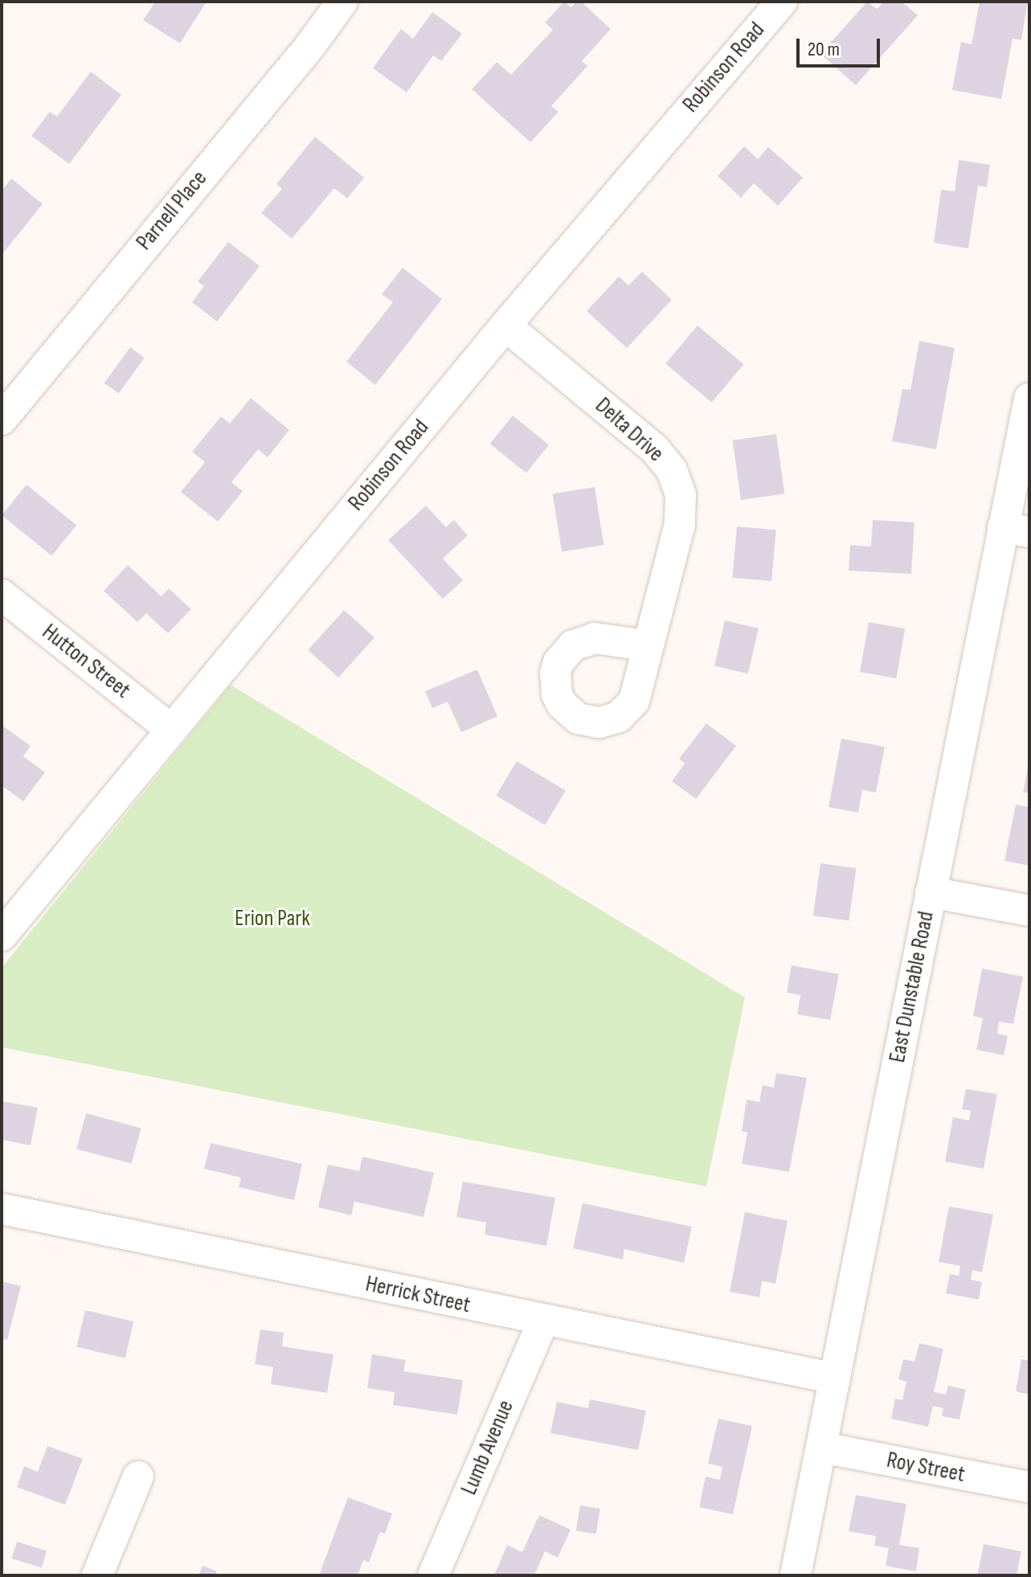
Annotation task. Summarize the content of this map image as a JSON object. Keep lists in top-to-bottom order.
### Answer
{
  "streets": {
    "street": [
      "Robinson Road",
      "Parnell Place",
      "Delta Drive",
      "Hutton Street",
      "East Dunstable Road",
      "Herrick Street",
      "Lumb Avenue",
      "Roy Street"
    ]
  },
  "crossings": [
    ["Robinson Road", "Delta Drive"],
    ["Robinson Road", "Hutton Street"],
    ["East Dunstable Road", "Herrick Street"],
    ["East Dunstable Road", "Roy Street"],
    ["Herrick Street", "Lumb Avenue"]
  ],
  "parks": ["Erion Park"],
  "scale_bar": "20 m"
}
